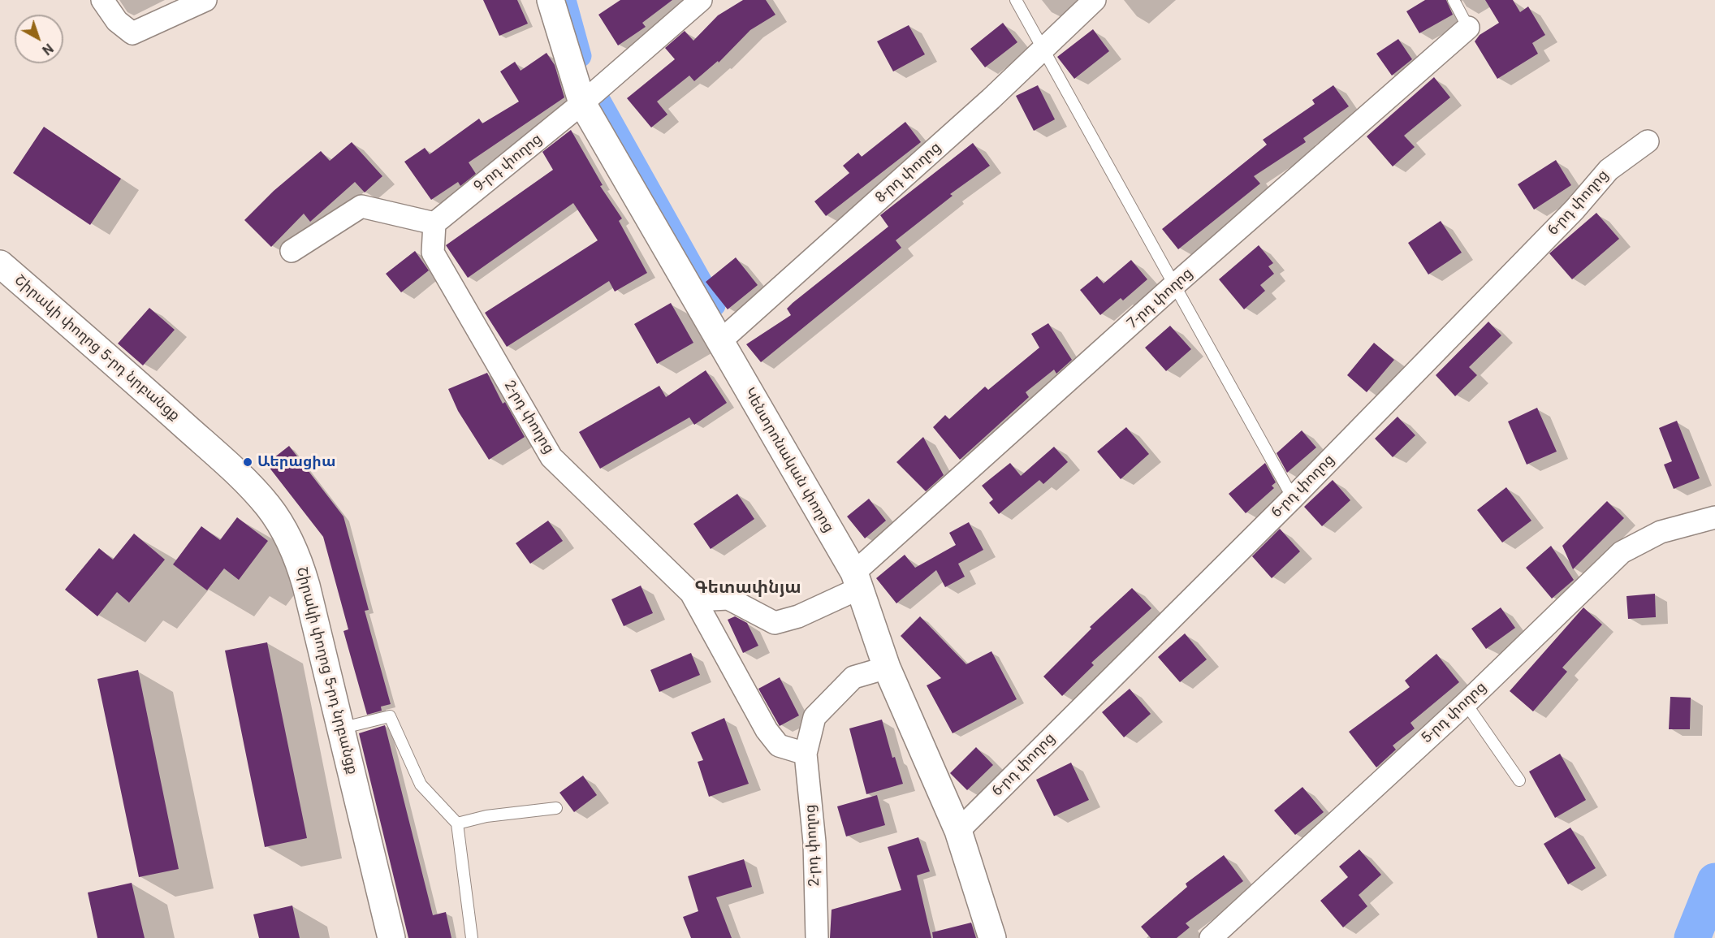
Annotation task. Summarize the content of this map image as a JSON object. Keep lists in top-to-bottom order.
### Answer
{
  "streets": {
    "main road": ["Շիրակի փողոց 5-րդ նրբանցք", "Կենտրոնական փողոց"],
    "street": [
      "9-րդ փողոց",
      "8-րդ փողոց",
      "6-րդ փողոց",
      "7-րդ փողոց",
      "2-րդ փողոց",
      "5-րդ փողոց"
    ]
  },
  "crossings": [
    ["9-րդ փողոց", "2-րդ փողոց"],
    ["9-րդ փողոց", "Կենտրոնական փողոց"],
    ["8-րդ փողոց", "Կենտրոնական փողոց"],
    ["6-րդ փողոց", "Կենտրոնական փողոց"],
    ["7-րդ փողոց", "Կենտրոնական փողոց"],
    ["2-րդ փողոց", "Կենտրոնական փողոց"]
  ],
  "districts": ["Գետափնյա"],
  "places": ["Աերացիա"],
  "north": "bottom right"
}
